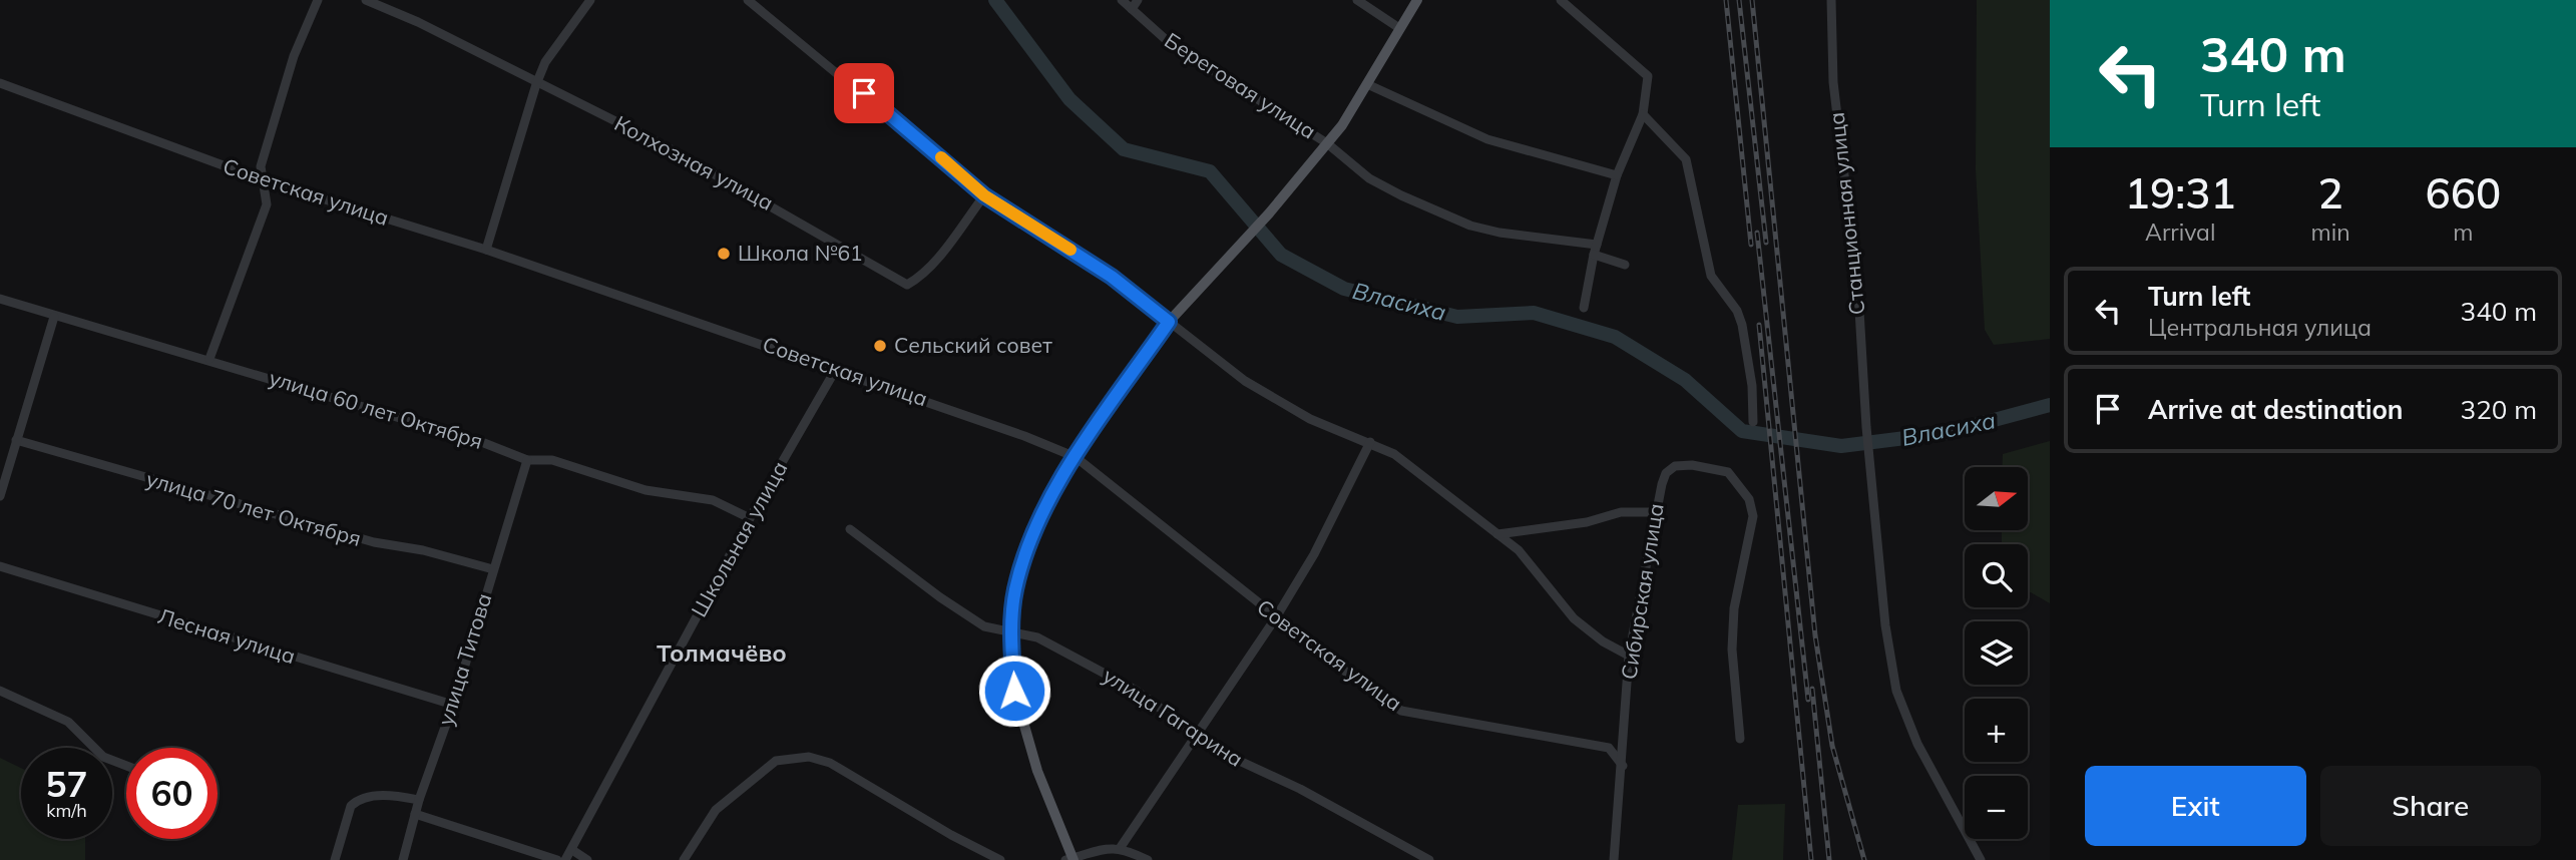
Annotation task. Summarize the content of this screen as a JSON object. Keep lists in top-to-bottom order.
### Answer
{
  "streets": {
    "street": [
      "Береговая улица",
      "Колхозная улица",
      "Советская улица",
      "Станционная улица",
      "улица 60 лет Октября",
      "улица 70 лет Октября",
      "Школьная улица",
      "Сибирская улица",
      "Лесная улица",
      "улица Титова",
      "улица Гагарина"
    ]
  },
  "crossings": [
    ["Советская улица", "Школьная улица"],
    ["Советская улица", "Сибирская улица"],
    ["улица 60 лет Октября", "Школьная улица"],
    ["улица 60 лет Октября", "улица Титова"],
    ["улица 70 лет Октября", "улица Титова"],
    ["Лесная улица", "улица Титова"]
  ],
  "districts": ["Толмачёво"],
  "water": ["Власиха"],
  "places": ["Школа №61", "Сельский совет"],
  "north": "right",
  "page": {
    "turn": ["340 m", "Turn left"],
    "eta": [
      "19:31",
      "Arrival",
      "2",
      "min",
      "660",
      "m"
    ],
    "list": [
      {
        "name": "Turn left",
        "note": "Центральная улица",
        "value": "340 m"
      },
      {
        "name": "Arrive at destination",
        "value": "320 m"
      }
    ],
    "map_buttons": ["+", "−"],
    "speed": "57 km/h",
    "limit": "60",
    "buttons": ["Exit", "Share"]
  }
}
